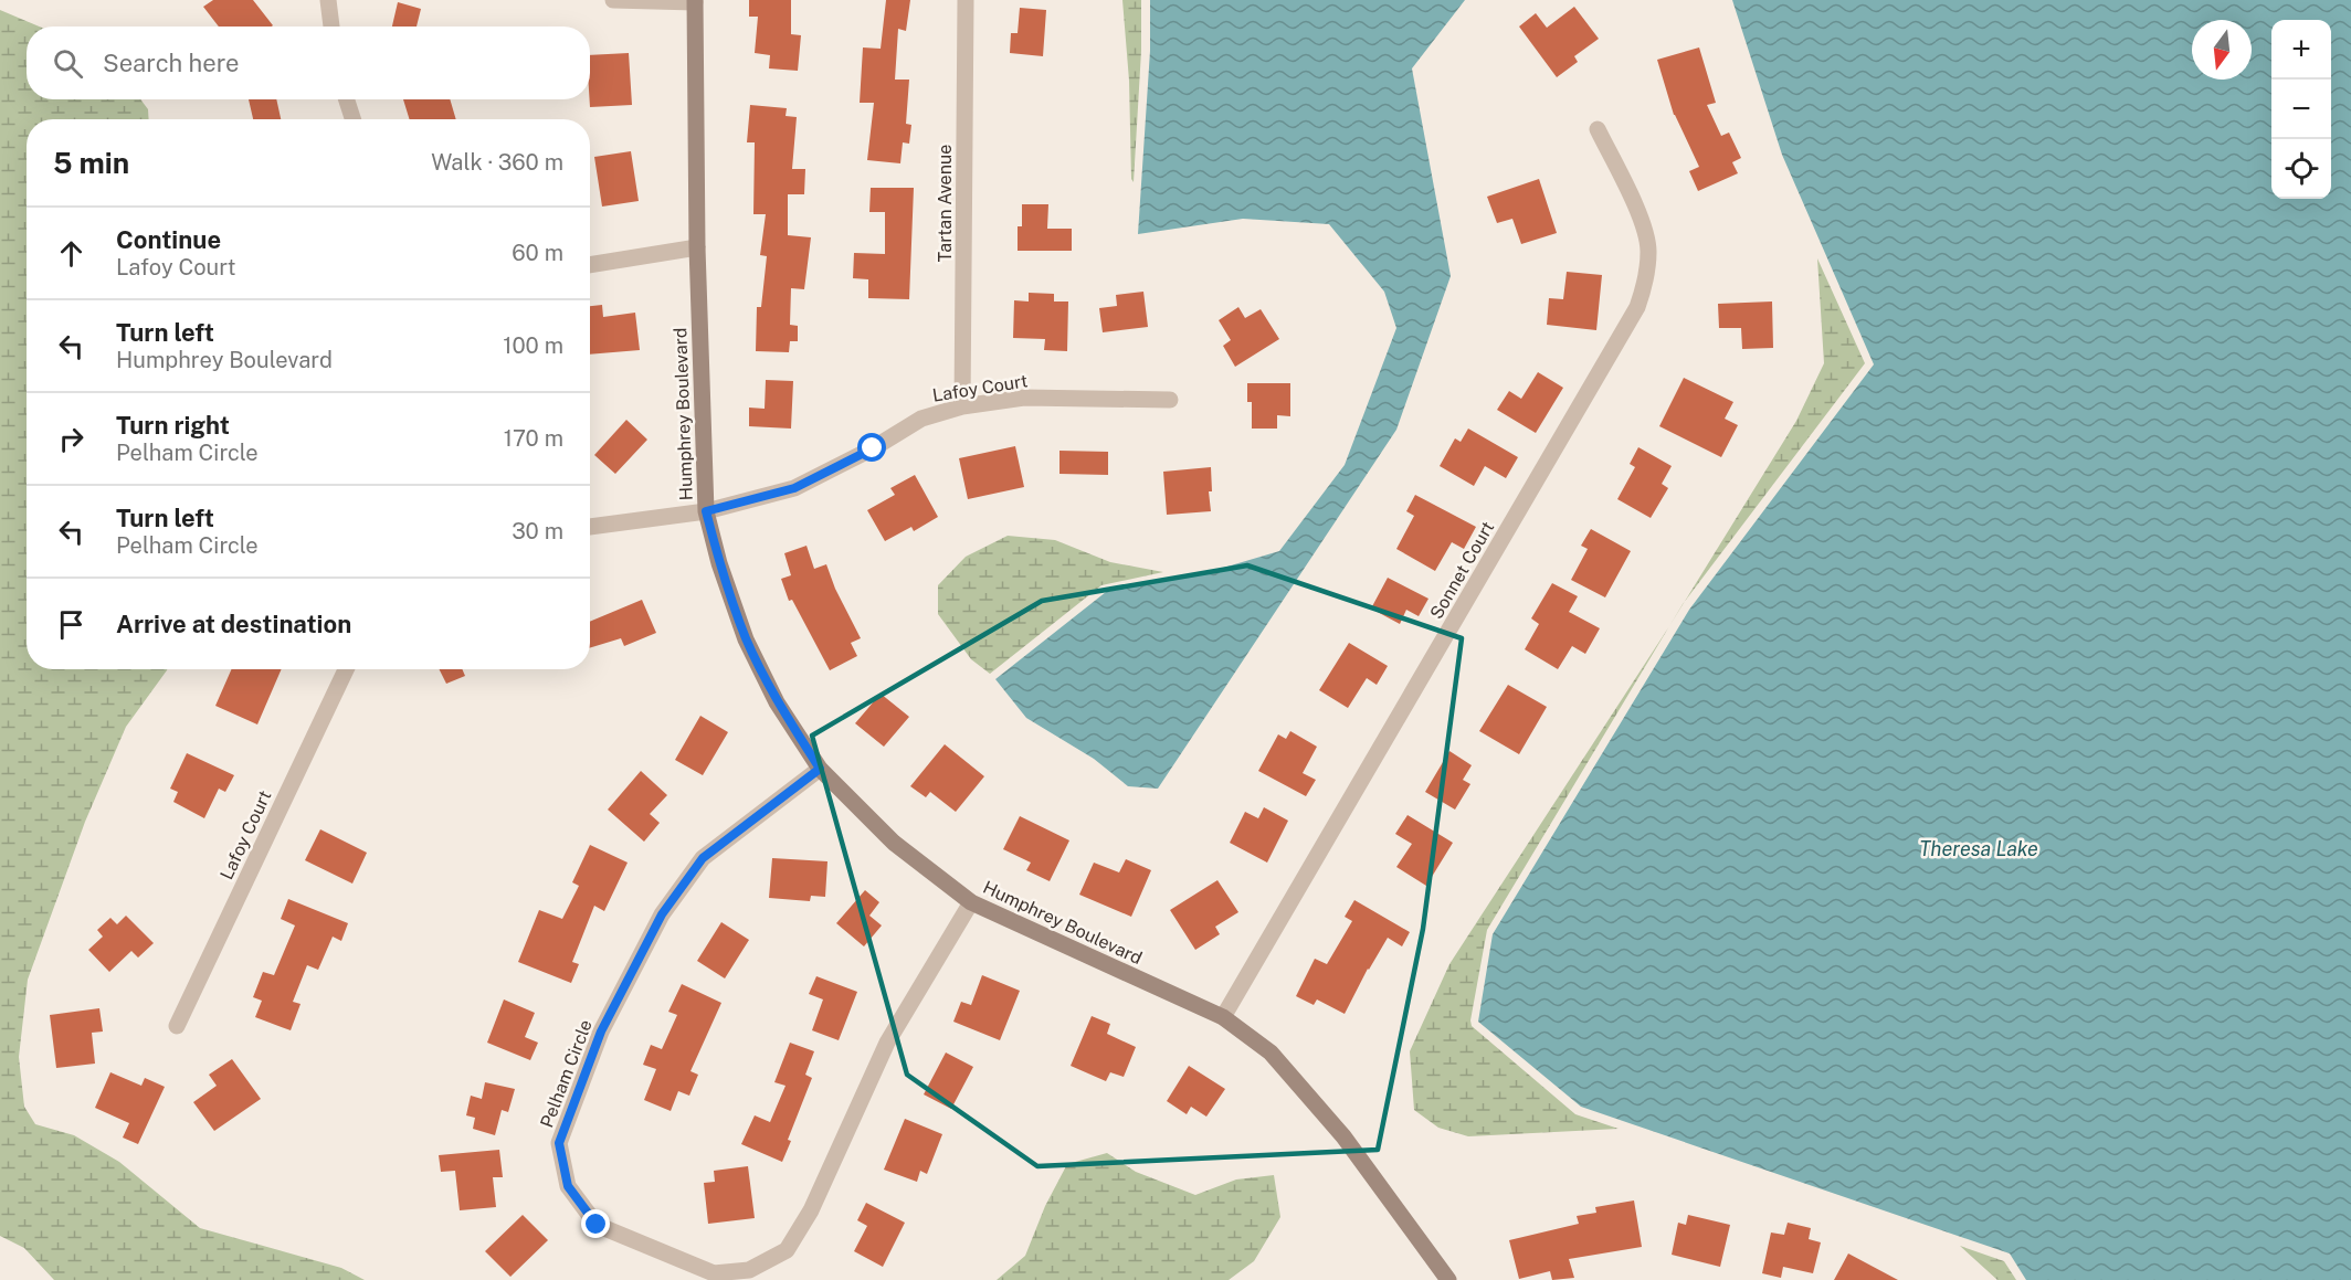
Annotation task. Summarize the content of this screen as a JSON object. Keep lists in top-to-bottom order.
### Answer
{
  "streets": {
    "street": [
      "Tartan Avenue",
      "Lafoy Court",
      "Humphrey Boulevard",
      "Sonnet Court",
      "Pelham Circle"
    ]
  },
  "crossings": [
    ["Tartan Avenue", "Lafoy Court"],
    ["Lafoy Court", "Humphrey Boulevard"],
    ["Humphrey Boulevard", "Sonnet Court"],
    ["Humphrey Boulevard", "Pelham Circle"]
  ],
  "water": ["Theresa Lake"],
  "north": "bottom",
  "page": {
    "map_buttons": ["+", "−"],
    "search": "Search here",
    "heading": ["5 min", "Walk · 360 m"],
    "list": [
      ["Continue", "Lafoy Court", "60 m"],
      ["Turn left", "Humphrey Boulevard", "100 m"],
      ["Turn right", "Pelham Circle", "170 m"],
      ["Turn left", "Pelham Circle", "30 m"],
      "Arrive at destination"
    ]
  }
}
